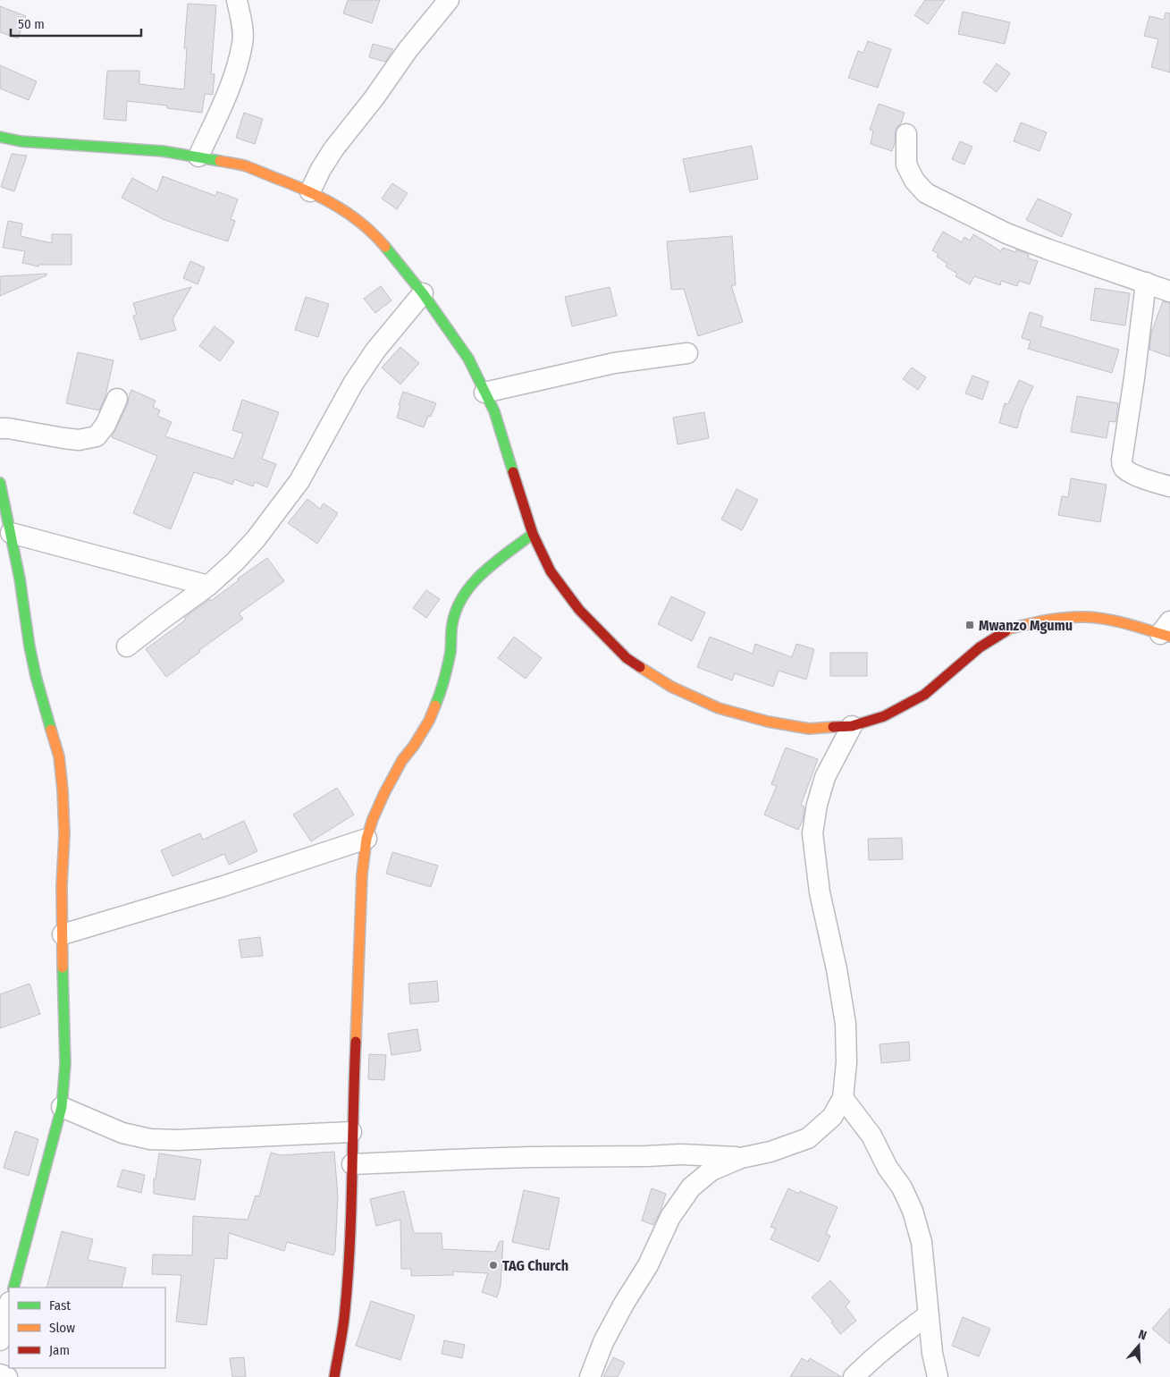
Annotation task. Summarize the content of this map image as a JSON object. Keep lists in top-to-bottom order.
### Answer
{
  "places": {
    "transit": ["Mwanzo Mgumu"],
    "other": ["TAG Church"]
  },
  "legend": ["Fast", "Slow", "Jam"],
  "scale_bar": "50 m",
  "north": "top"
}
